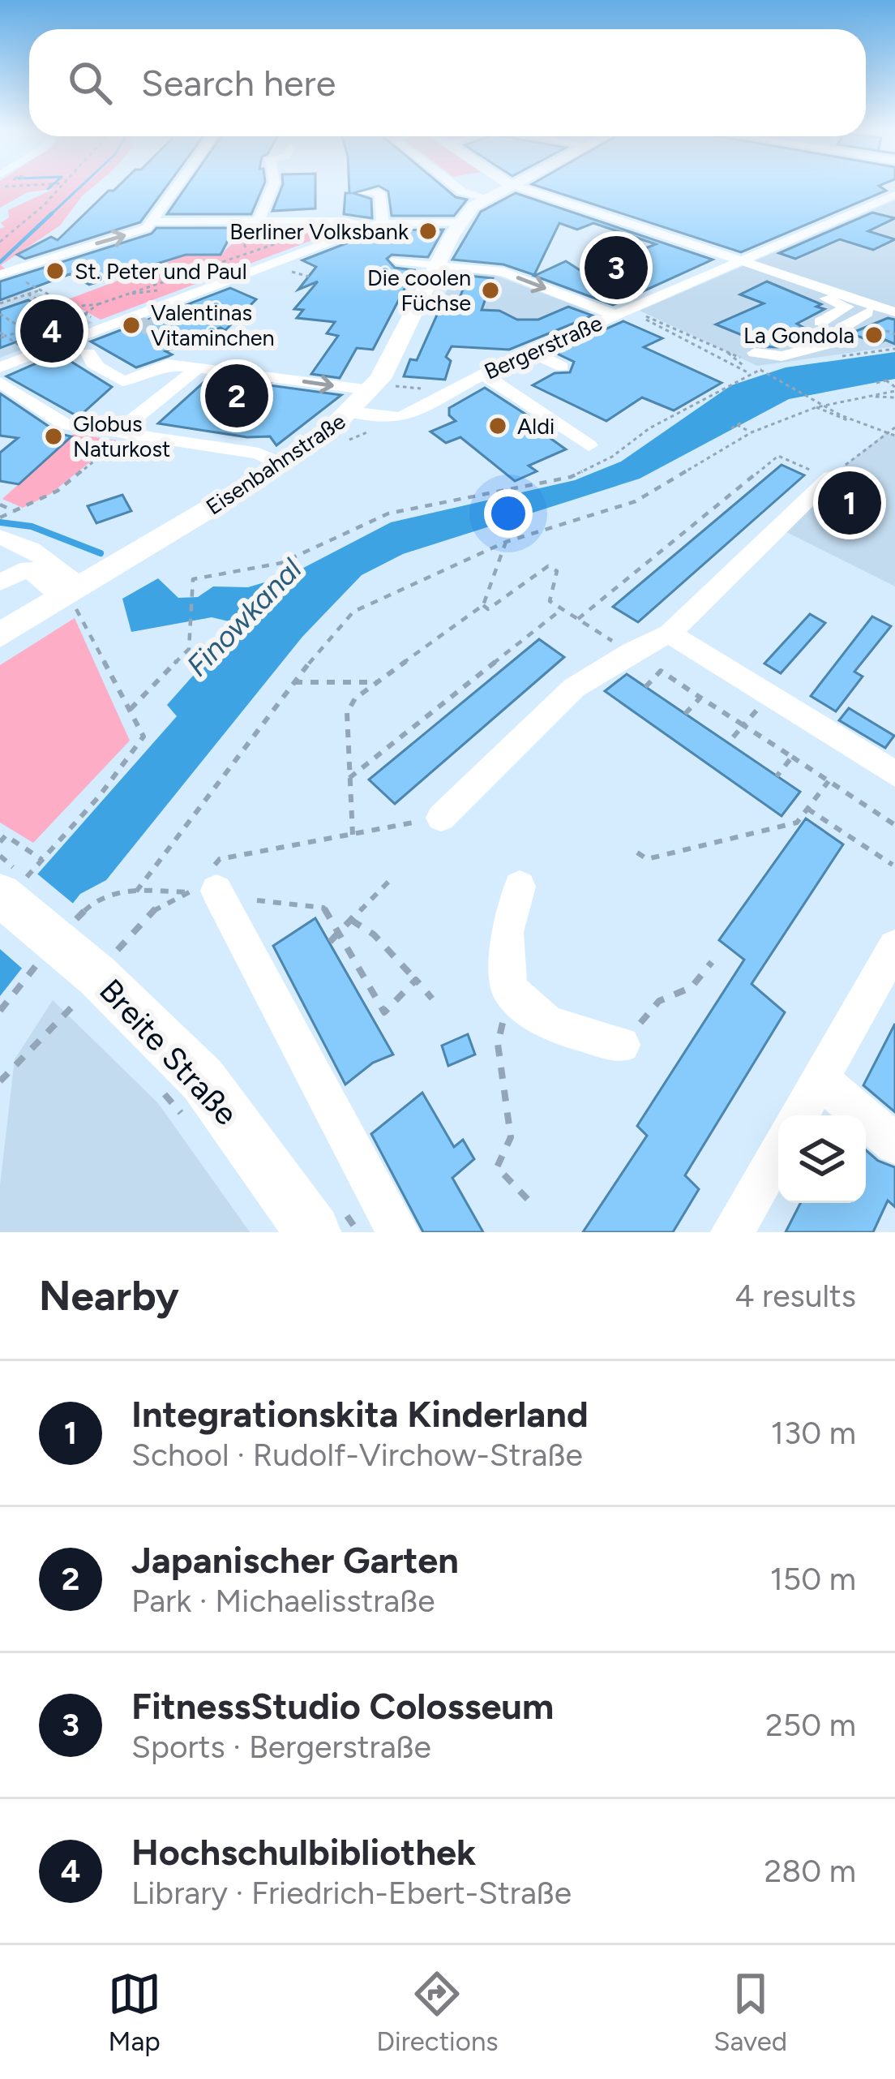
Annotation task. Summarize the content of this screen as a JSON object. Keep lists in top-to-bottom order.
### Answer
{
  "streets": {
    "main road": ["Eisenbahnstraße", "Breite Straße"],
    "street": ["Bergerstraße"]
  },
  "crossings": [
    ["Bergerstraße", "Eisenbahnstraße"]
  ],
  "water": ["Finowkanal"],
  "places": [
    "Berliner Volksbank",
    "St. Peter und Paul",
    "Die coolen Füchse",
    "Valentinas Vitaminchen",
    "La Gondola",
    "Aldi",
    "Globus Naturkost"
  ],
  "page": {
    "search": "Search here",
    "pins": [
      "3",
      "4",
      "2",
      "1"
    ],
    "heading": ["Nearby", "4 results"],
    "list": [
      {
        "mark": "1",
        "name": "Integrationskita Kinderland",
        "note": "School · Rudolf-Virchow-Straße",
        "value": "130 m"
      },
      {
        "mark": "2",
        "name": "Japanischer Garten",
        "note": "Park · Michaelisstraße",
        "value": "150 m"
      },
      {
        "mark": "3",
        "name": "FitnessStudio Colosseum",
        "note": "Sports · Bergerstraße",
        "value": "250 m"
      },
      {
        "mark": "4",
        "name": "Hochschulbibliothek",
        "note": "Library · Friedrich-Ebert-Straße",
        "value": "280 m"
      }
    ],
    "nav": ["Map", "Directions", "Saved"]
  }
}
